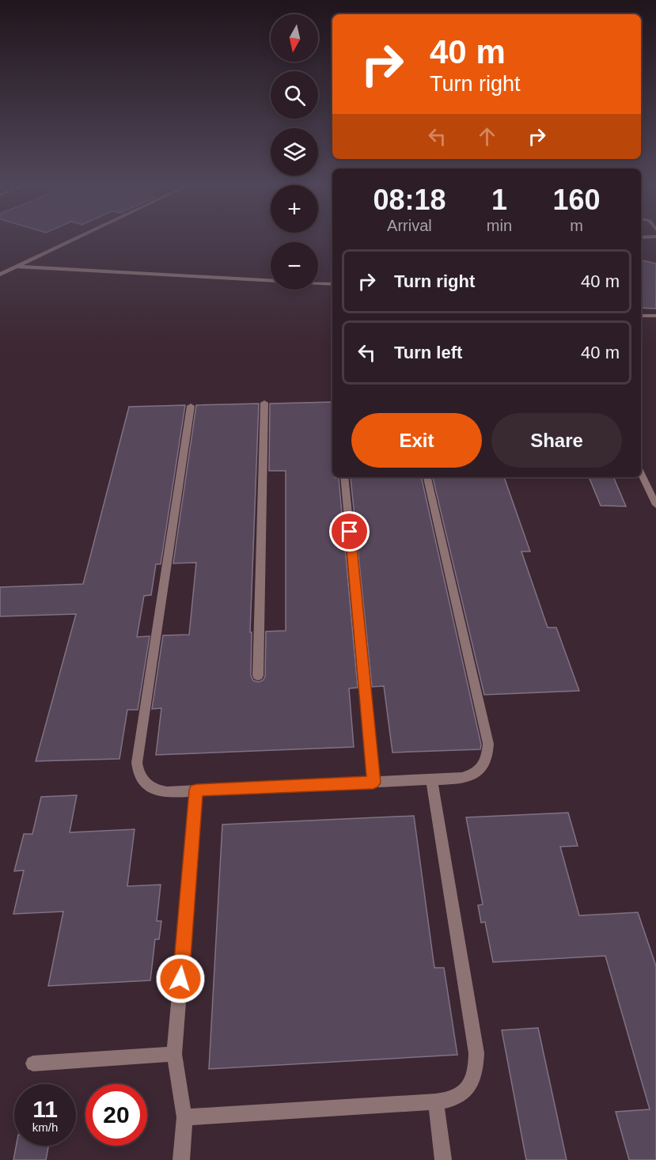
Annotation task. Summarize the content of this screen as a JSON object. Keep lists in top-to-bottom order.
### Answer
{
  "north": "bottom",
  "page": {
    "map_buttons": ["+", "−"],
    "turn": ["40 m", "Turn right"],
    "eta": [
      "08:18",
      "Arrival",
      "1",
      "min",
      "160",
      "m"
    ],
    "list": [
      {
        "name": "Turn right",
        "value": "40 m"
      },
      {
        "name": "Turn left",
        "value": "40 m"
      }
    ],
    "buttons": ["Exit", "Share"],
    "speed": "11 km/h",
    "limit": "20"
  }
}
